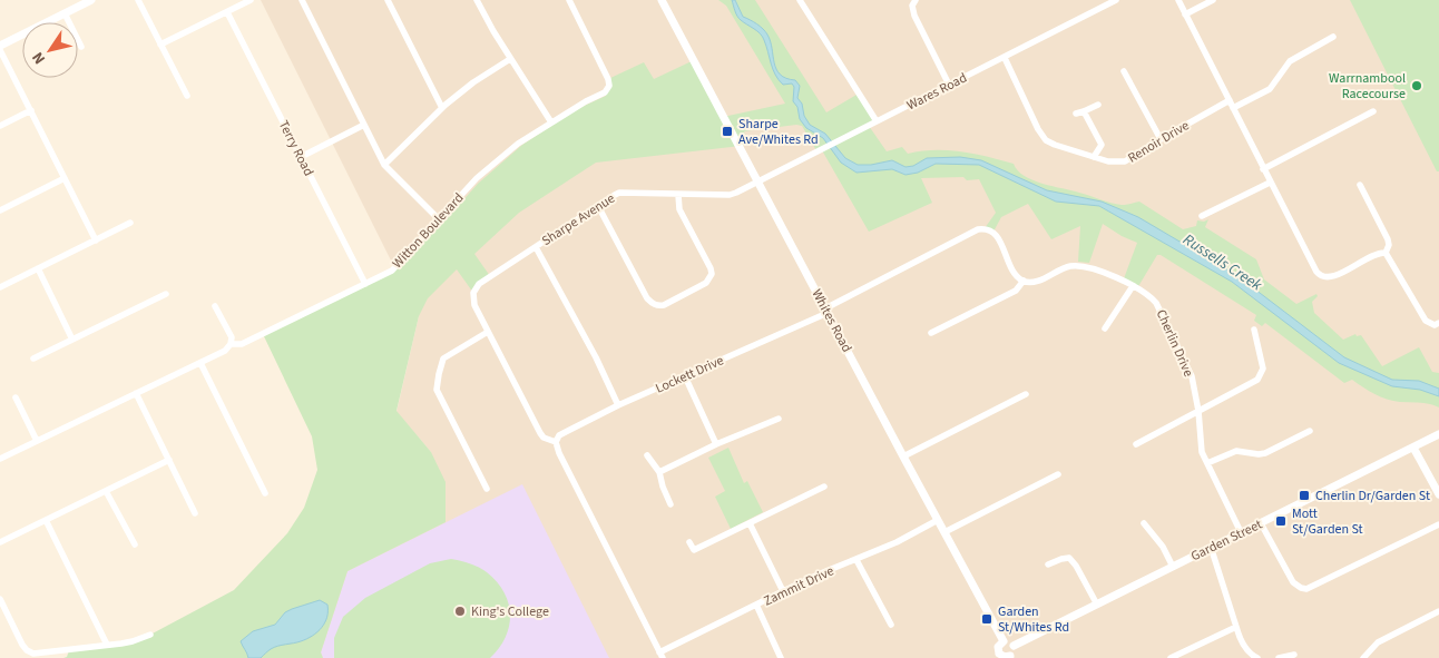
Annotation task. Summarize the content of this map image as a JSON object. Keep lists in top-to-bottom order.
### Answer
{
  "streets": {
    "street": [
      "Wares Road",
      "Renoir Drive",
      "Terry Road",
      "Sharpe Avenue",
      "Witton Boulevard",
      "Whites Road",
      "Cherlin Drive",
      "Lockett Drive",
      "Garden Street",
      "Zammit Drive"
    ]
  },
  "crossings": [
    ["Wares Road", "Renoir Drive"],
    ["Wares Road", "Sharpe Avenue"],
    ["Wares Road", "Whites Road"],
    ["Terry Road", "Witton Boulevard"],
    ["Sharpe Avenue", "Whites Road"],
    ["Sharpe Avenue", "Lockett Drive"],
    ["Whites Road", "Lockett Drive"],
    ["Whites Road", "Garden Street"],
    ["Whites Road", "Zammit Drive"],
    ["Cherlin Drive", "Garden Street"]
  ],
  "water": ["Russells Creek"],
  "places": {
    "other": ["Warrnambool Racecourse", "King's College"],
    "transit": [
      "Sharpe Ave/Whites Rd",
      "Cherlin Dr/Garden St",
      "Mott St/Garden St",
      "Garden St/Whites Rd"
    ]
  },
  "north": "bottom left"
}
